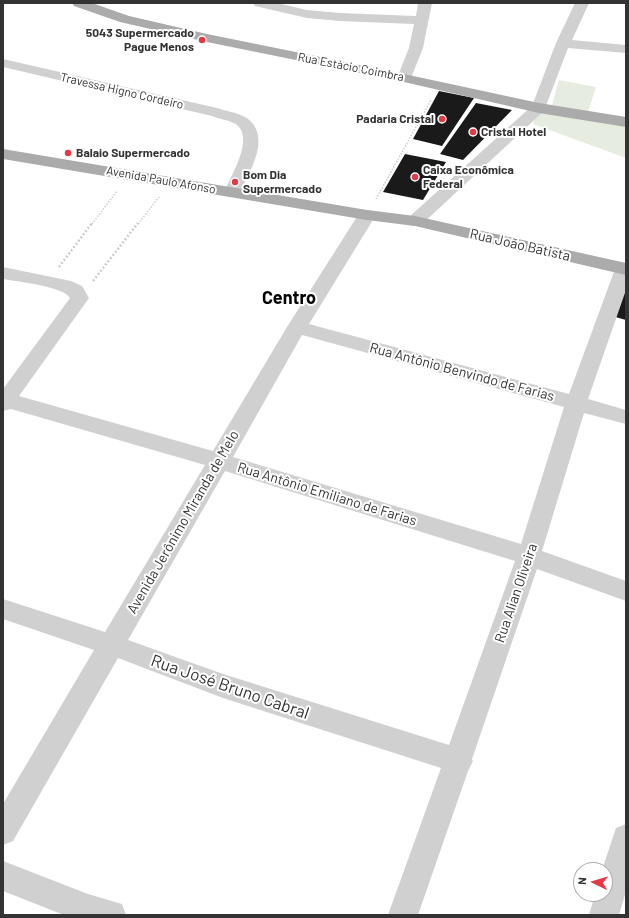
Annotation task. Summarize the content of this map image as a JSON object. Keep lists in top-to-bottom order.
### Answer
{
  "streets": {
    "main road": ["Rua Estàcio Coimbra", "Avenida Paulo Afonso", "Rua João Batista"],
    "street": [
      "Travessa Higno Cordeiro",
      "Rua Antônio Benvindo de Farias",
      "Rua Antônio Emiliano de Farias",
      "Avenida Jerônimo Miranda de Melo",
      "Rua Alian Oliveira",
      "Rua José Bruno Cabral"
    ]
  },
  "crossings": [
    ["Travessa Higno Cordeiro", "Avenida Paulo Afonso"],
    ["Avenida Paulo Afonso", "Rua João Batista"],
    ["Avenida Paulo Afonso", "Avenida Jerônimo Miranda de Melo"],
    ["Rua João Batista", "Rua Alian Oliveira"],
    ["Rua Antônio Benvindo de Farias", "Avenida Jerônimo Miranda de Melo"],
    ["Rua Antônio Benvindo de Farias", "Rua Alian Oliveira"],
    ["Rua Antônio Emiliano de Farias", "Avenida Jerônimo Miranda de Melo"],
    ["Rua Antônio Emiliano de Farias", "Rua Alian Oliveira"],
    ["Avenida Jerônimo Miranda de Melo", "Rua José Bruno Cabral"],
    ["Rua Alian Oliveira", "Rua José Bruno Cabral"]
  ],
  "districts": ["Centro"],
  "places": [
    "5043 Supermercado Pague Menos",
    "Padaria Cristal",
    "Cristal Hotel",
    "Balaio Supermercado",
    "Caixa Econômica Federal",
    "Bom Dia Supermercado"
  ],
  "north": "left"
}
